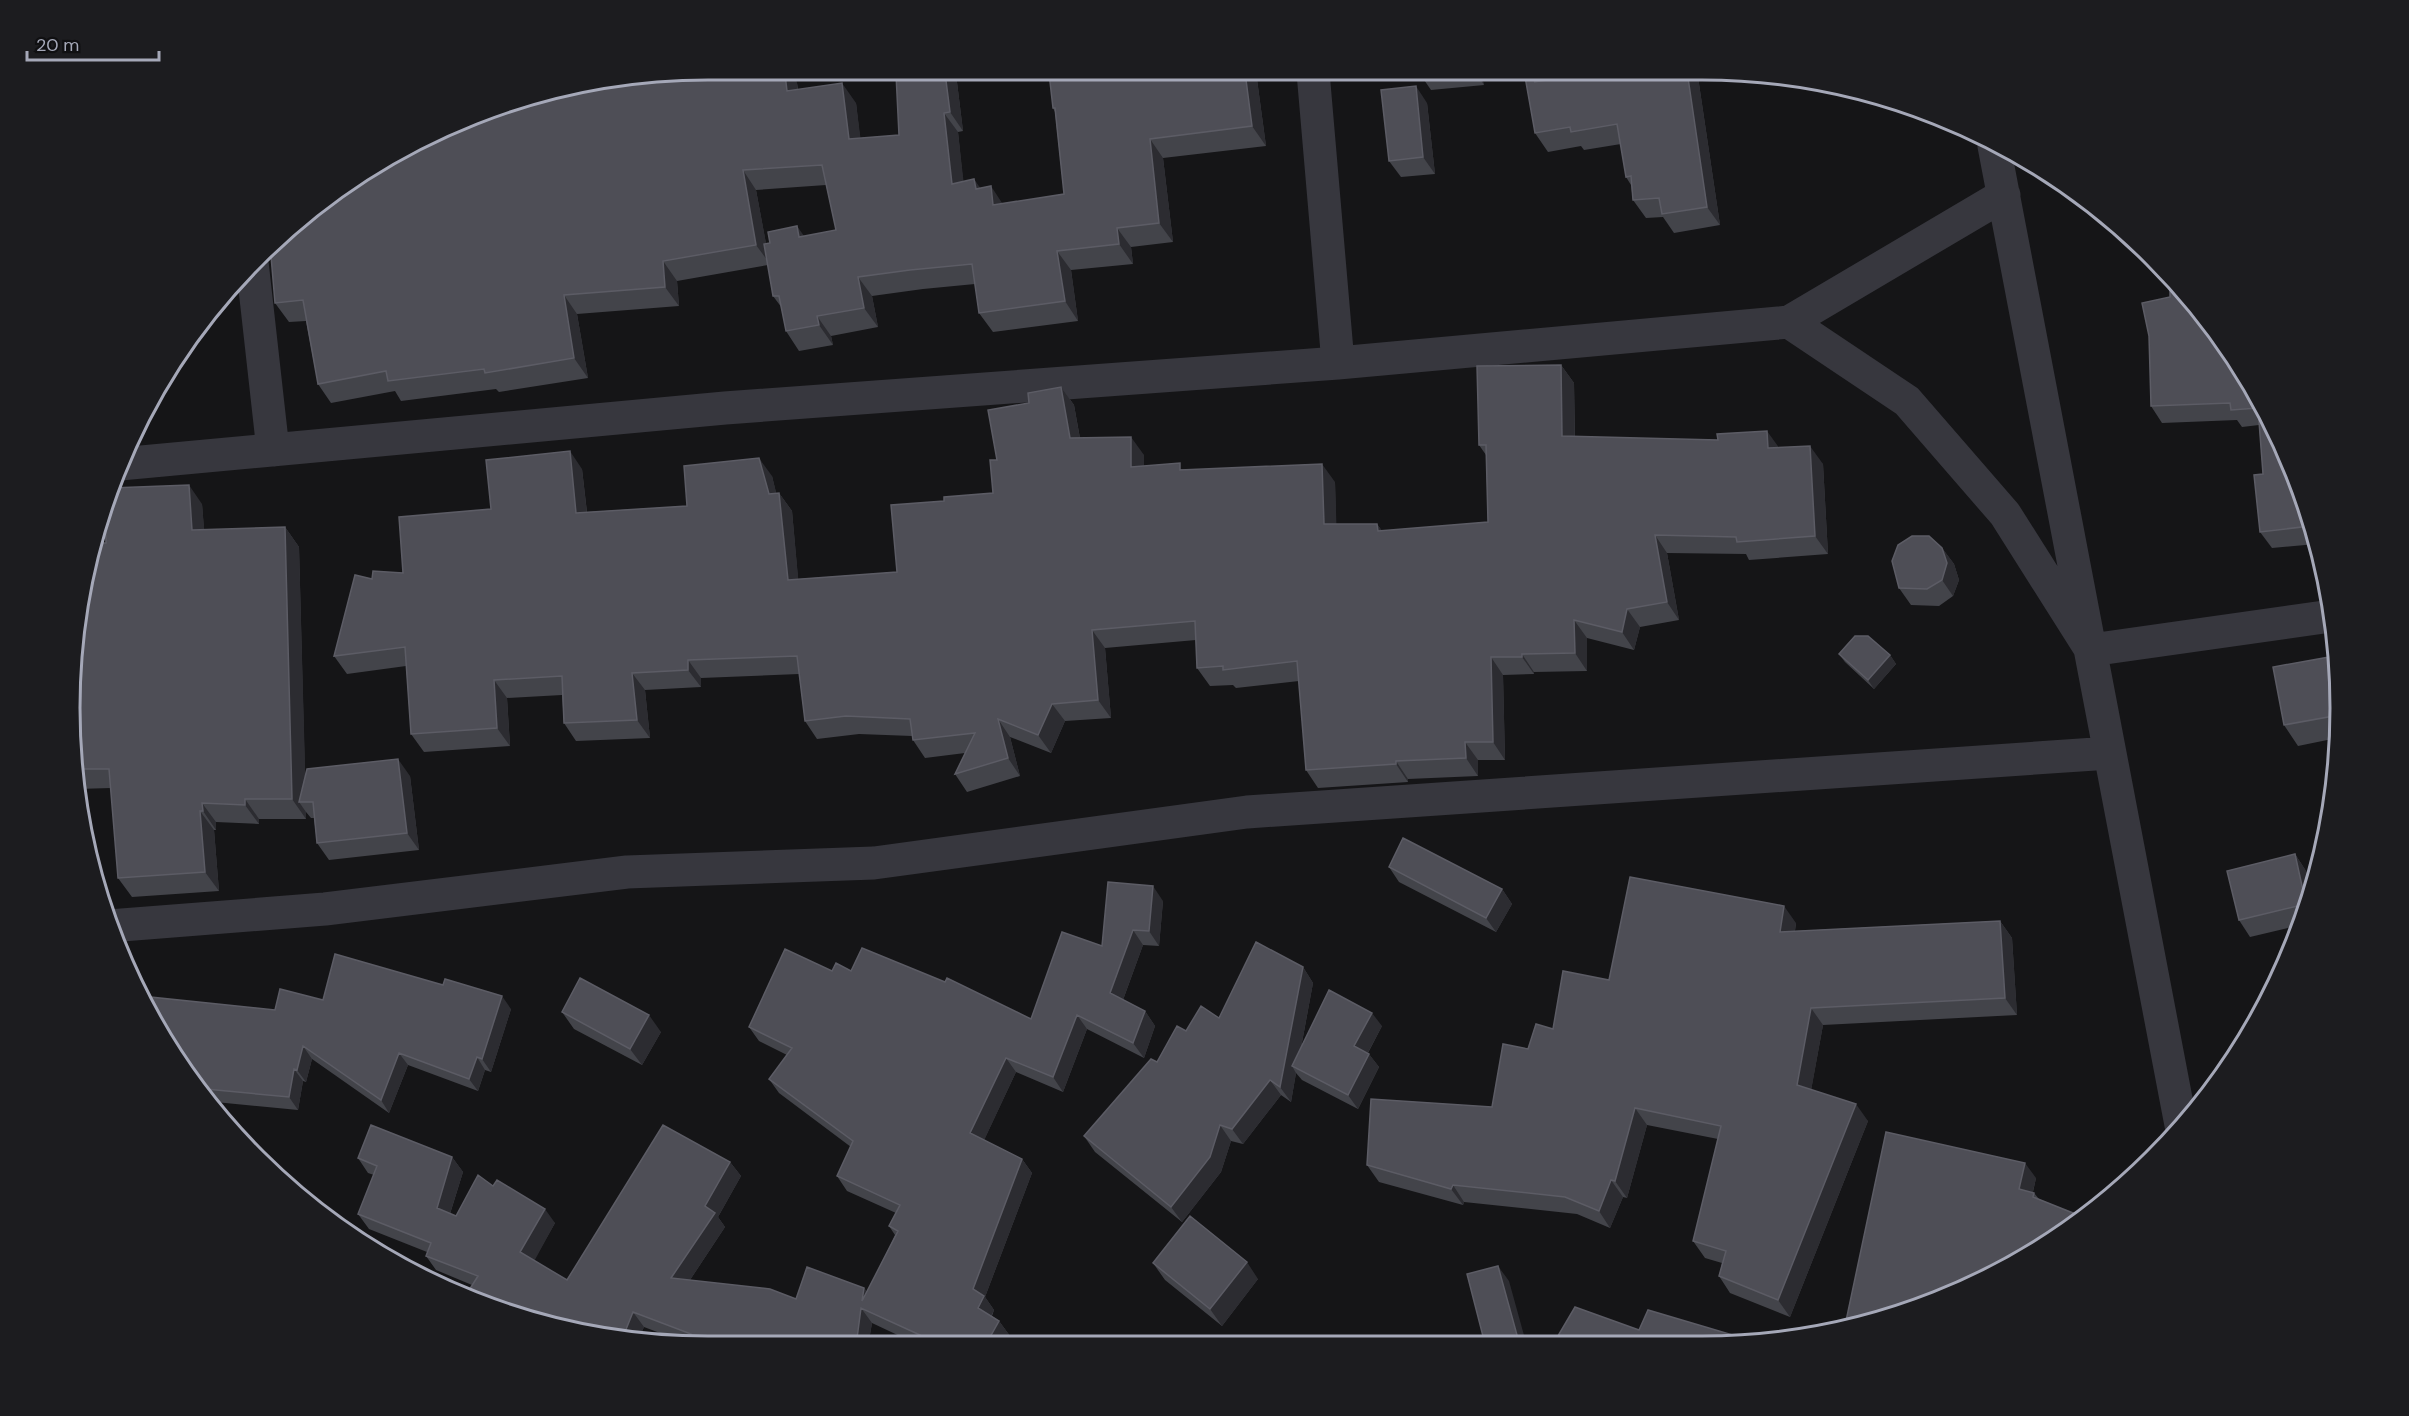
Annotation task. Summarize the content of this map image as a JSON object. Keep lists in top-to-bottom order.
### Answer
{
  "scale_bar": "20 m"
}
